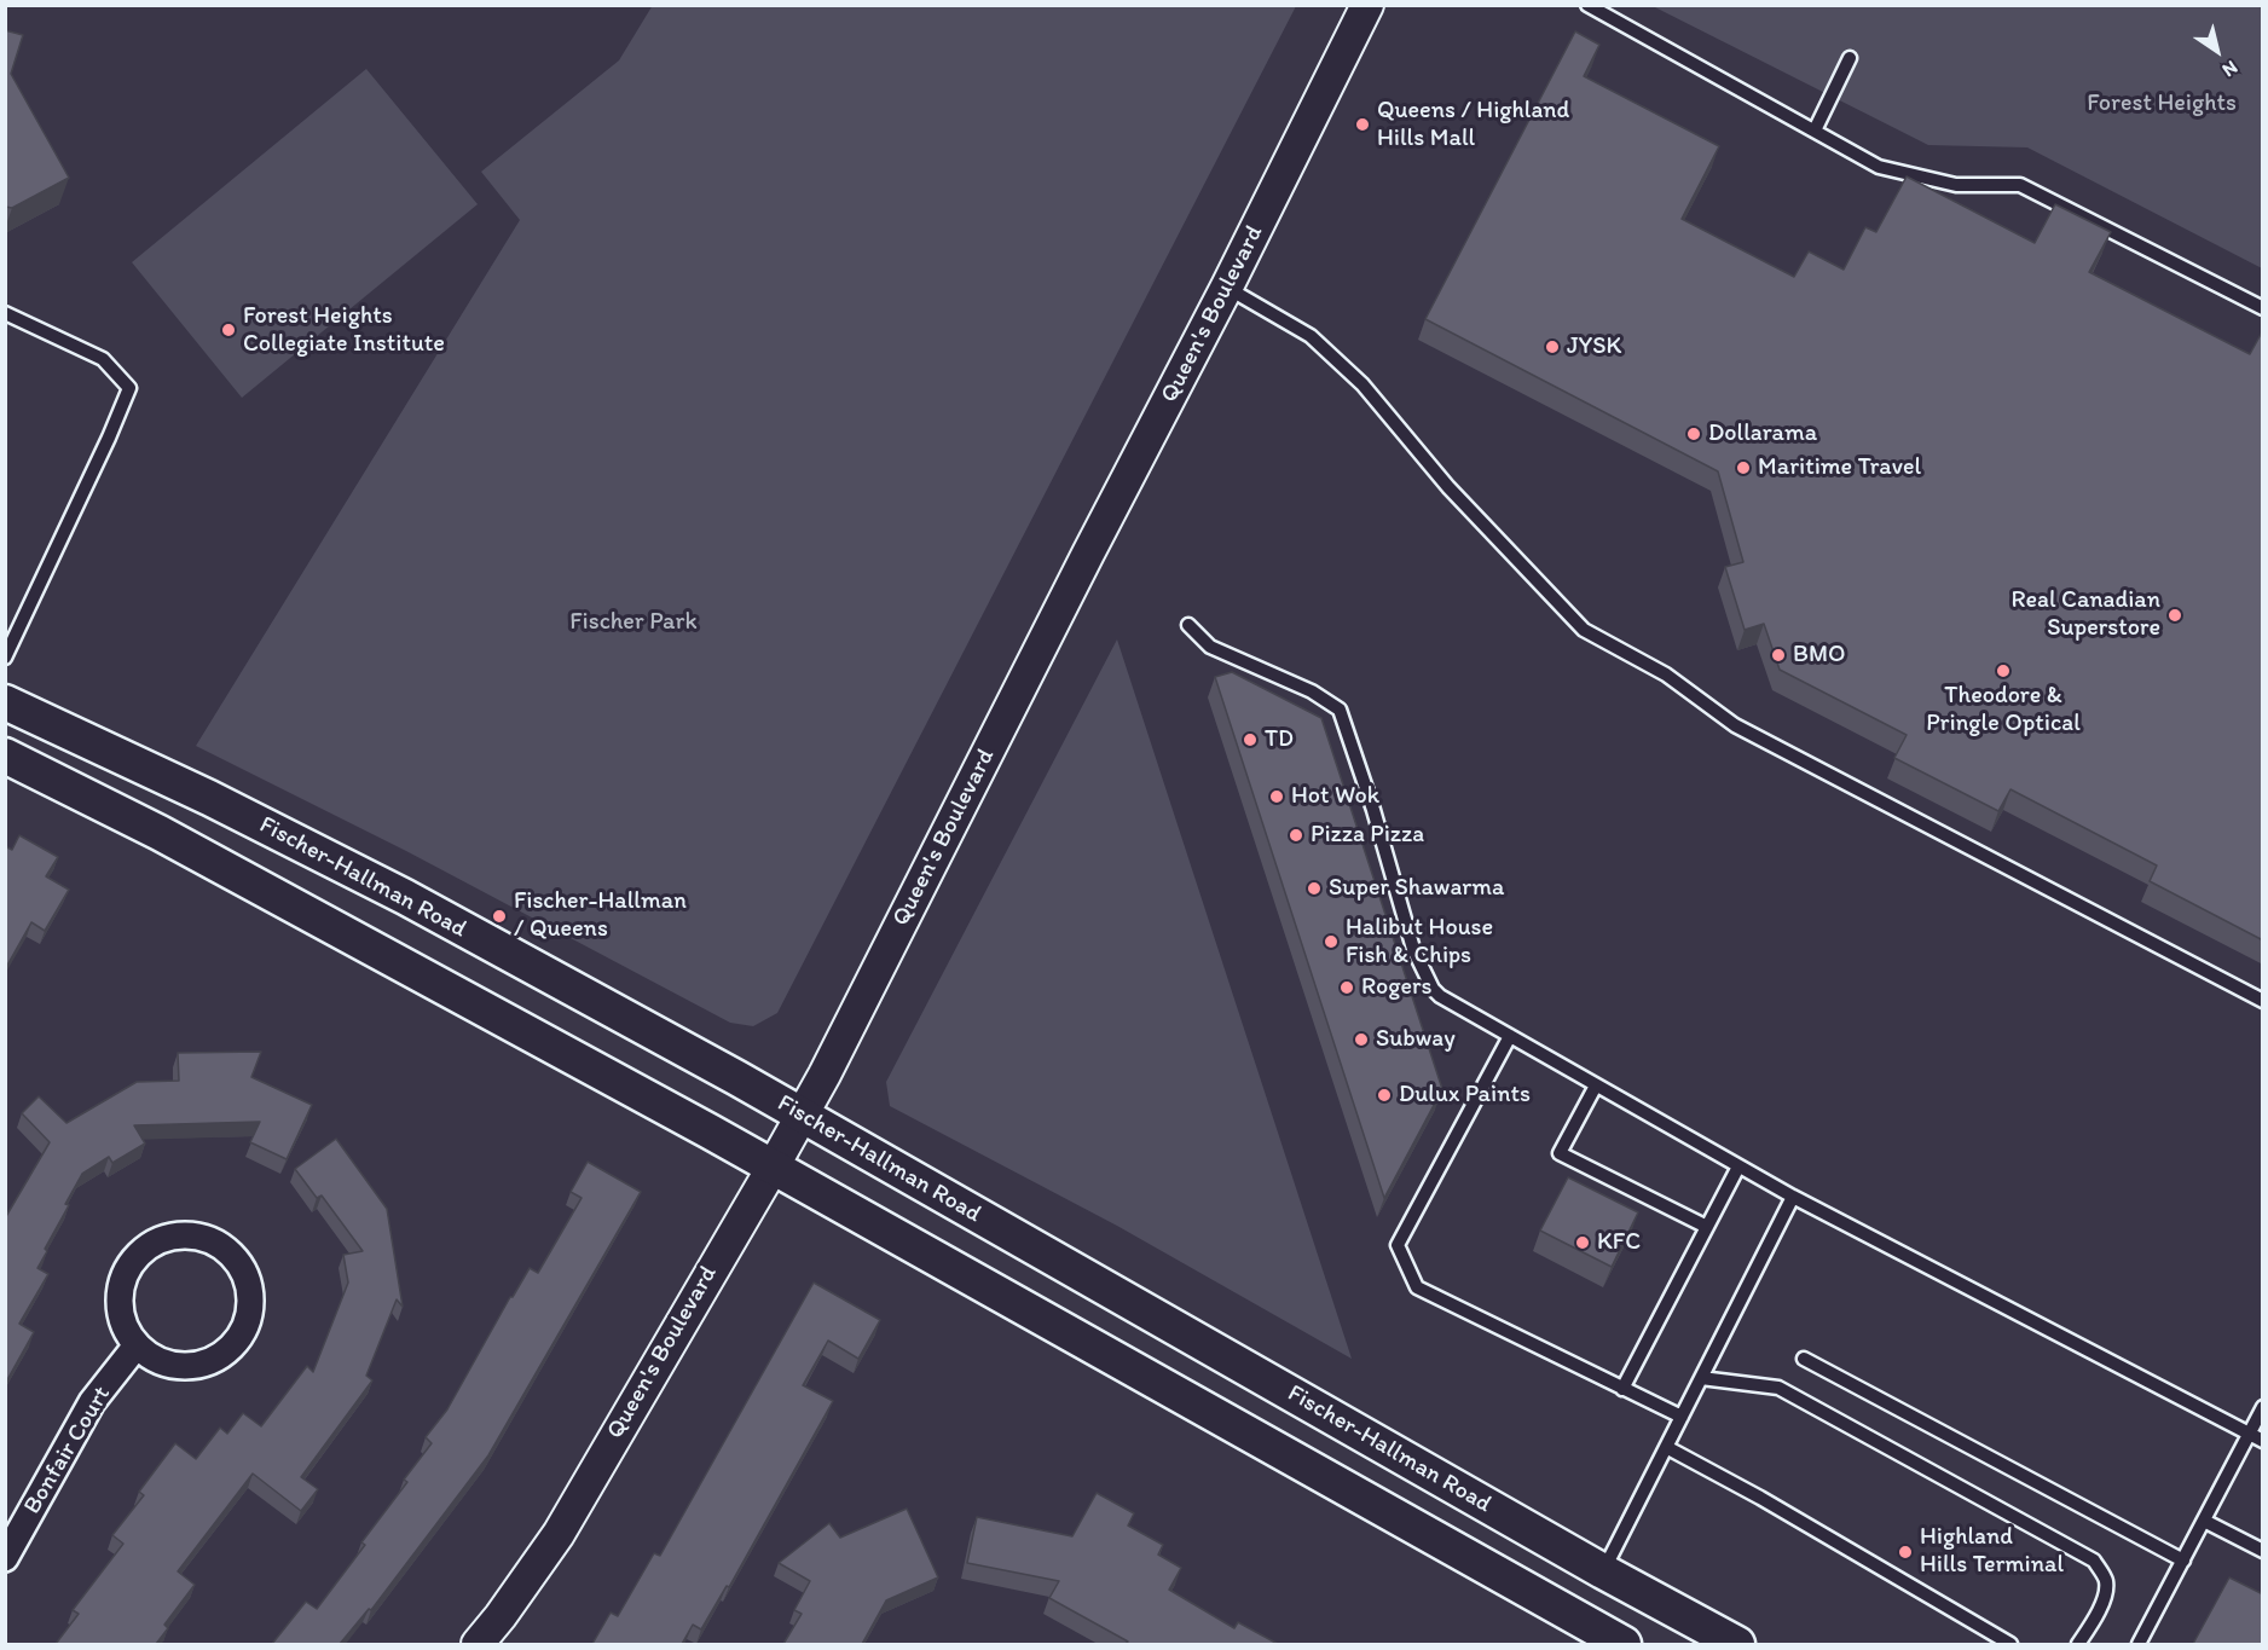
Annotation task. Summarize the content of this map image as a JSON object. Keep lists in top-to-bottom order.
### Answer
{
  "streets": {
    "main road": ["Fischer-Hallman Road"],
    "street": ["Queen's Boulevard", "Bonfair Court"]
  },
  "crossings": [
    ["Queen's Boulevard", "Fischer-Hallman Road"]
  ],
  "parks": ["Forest Heights", "Fischer Park"],
  "places": [
    "Queens / Highland Hills Mall",
    "Forest Heights Collegiate Institute",
    "JYSK",
    "Dollarama",
    "Maritime Travel",
    "Real Canadian Superstore",
    "BMO",
    "Theodore & Pringle Optical",
    "TD",
    "Hot Wok",
    "Pizza Pizza",
    "Super Shawarma",
    "Fischer-Hallman / Queens",
    "Halibut House Fish & Chips",
    "Rogers",
    "Subway",
    "Dulux Paints",
    "KFC",
    "Highland Hills Terminal"
  ],
  "north": "bottom right"
}
